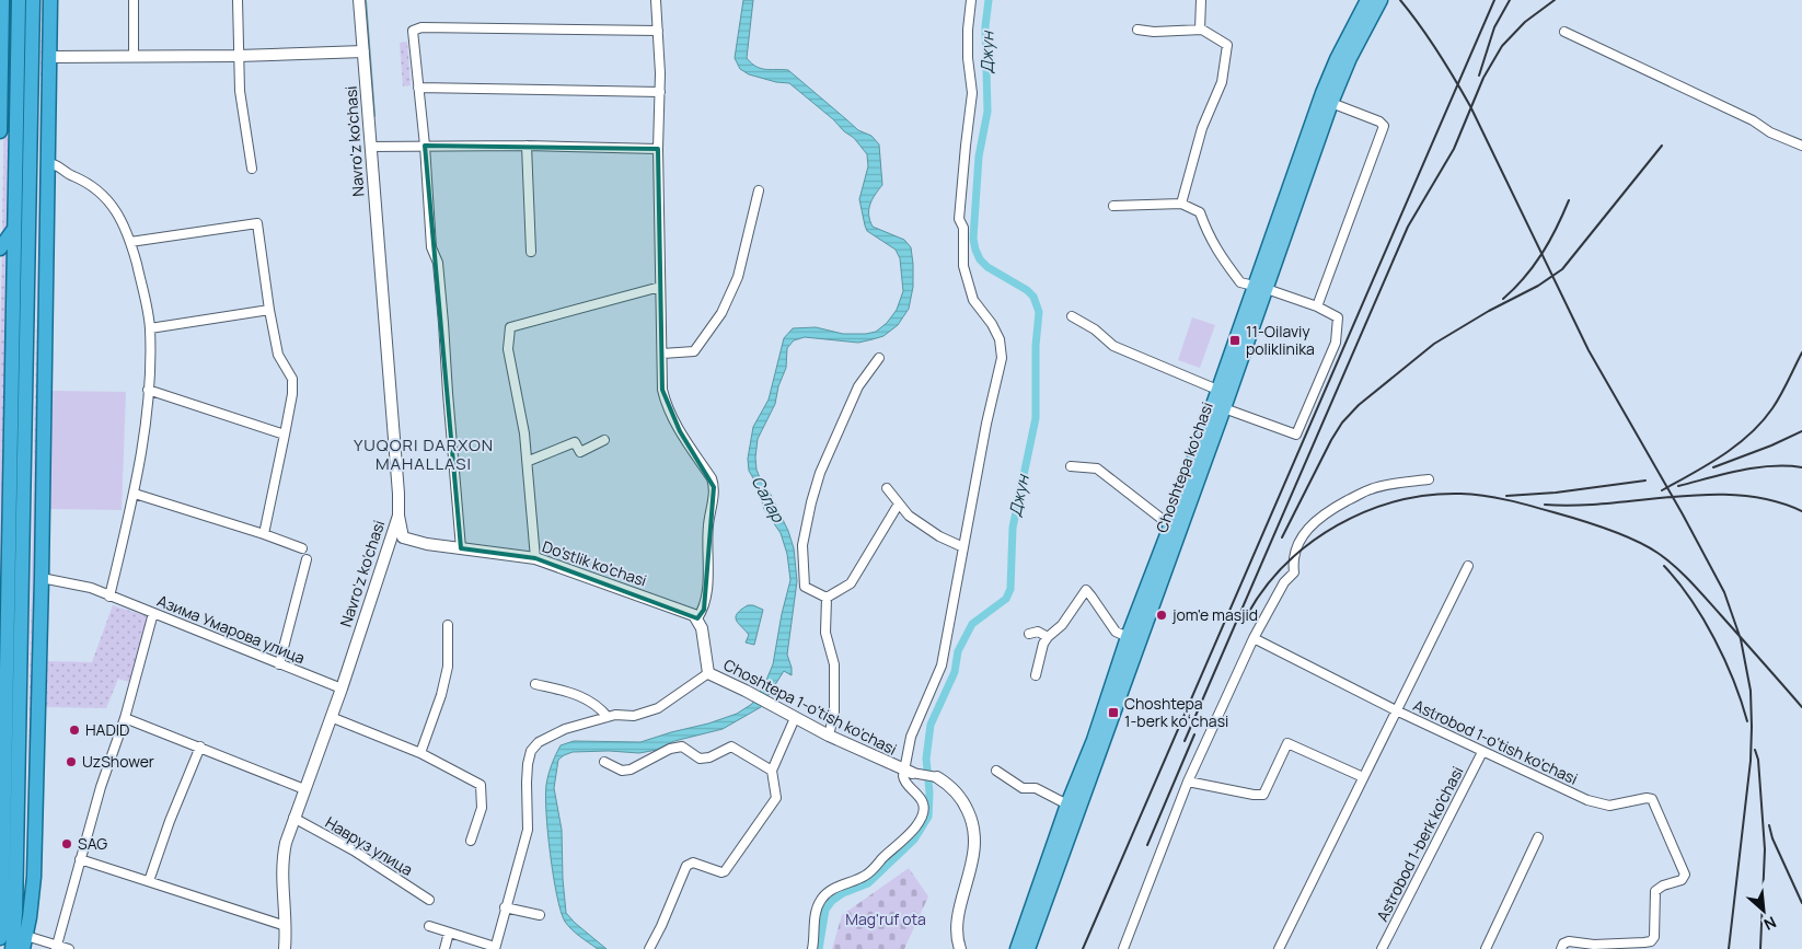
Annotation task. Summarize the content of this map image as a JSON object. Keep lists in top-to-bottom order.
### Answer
{
  "streets": {
    "main road": ["Choshtepa ko'chasi"],
    "street": [
      "Navro'z ko'chasi",
      "Do'stlik ko'chasi",
      "Азима Умарова улица",
      "Choshtepa 1-o'tish ko'chasi",
      "Astrobod 1-o'tish ko'chasi",
      "Astrobod 1-berk ko'chasi",
      "Навруз улица"
    ]
  },
  "crossings": [
    ["Navro'z ko'chasi", "Do'stlik ko'chasi"],
    ["Navro'z ko'chasi", "Азима Умарова улица"],
    ["Navro'z ko'chasi", "Навруз улица"],
    ["Astrobod 1-o'tish ko'chasi", "Astrobod 1-berk ko'chasi"]
  ],
  "districts": ["YUQORI DARXON MAHALLASI"],
  "water": ["Джун", "Салар"],
  "parks": ["Mag'ruf ota"],
  "places": {
    "transit": ["11-Oilaviy poliklinika", "Choshtepa 1-berk koʻchasi"],
    "other": [
      "jom'e masjid",
      "HADID",
      "UzShower",
      "SAG"
    ]
  },
  "north": "bottom right"
}
